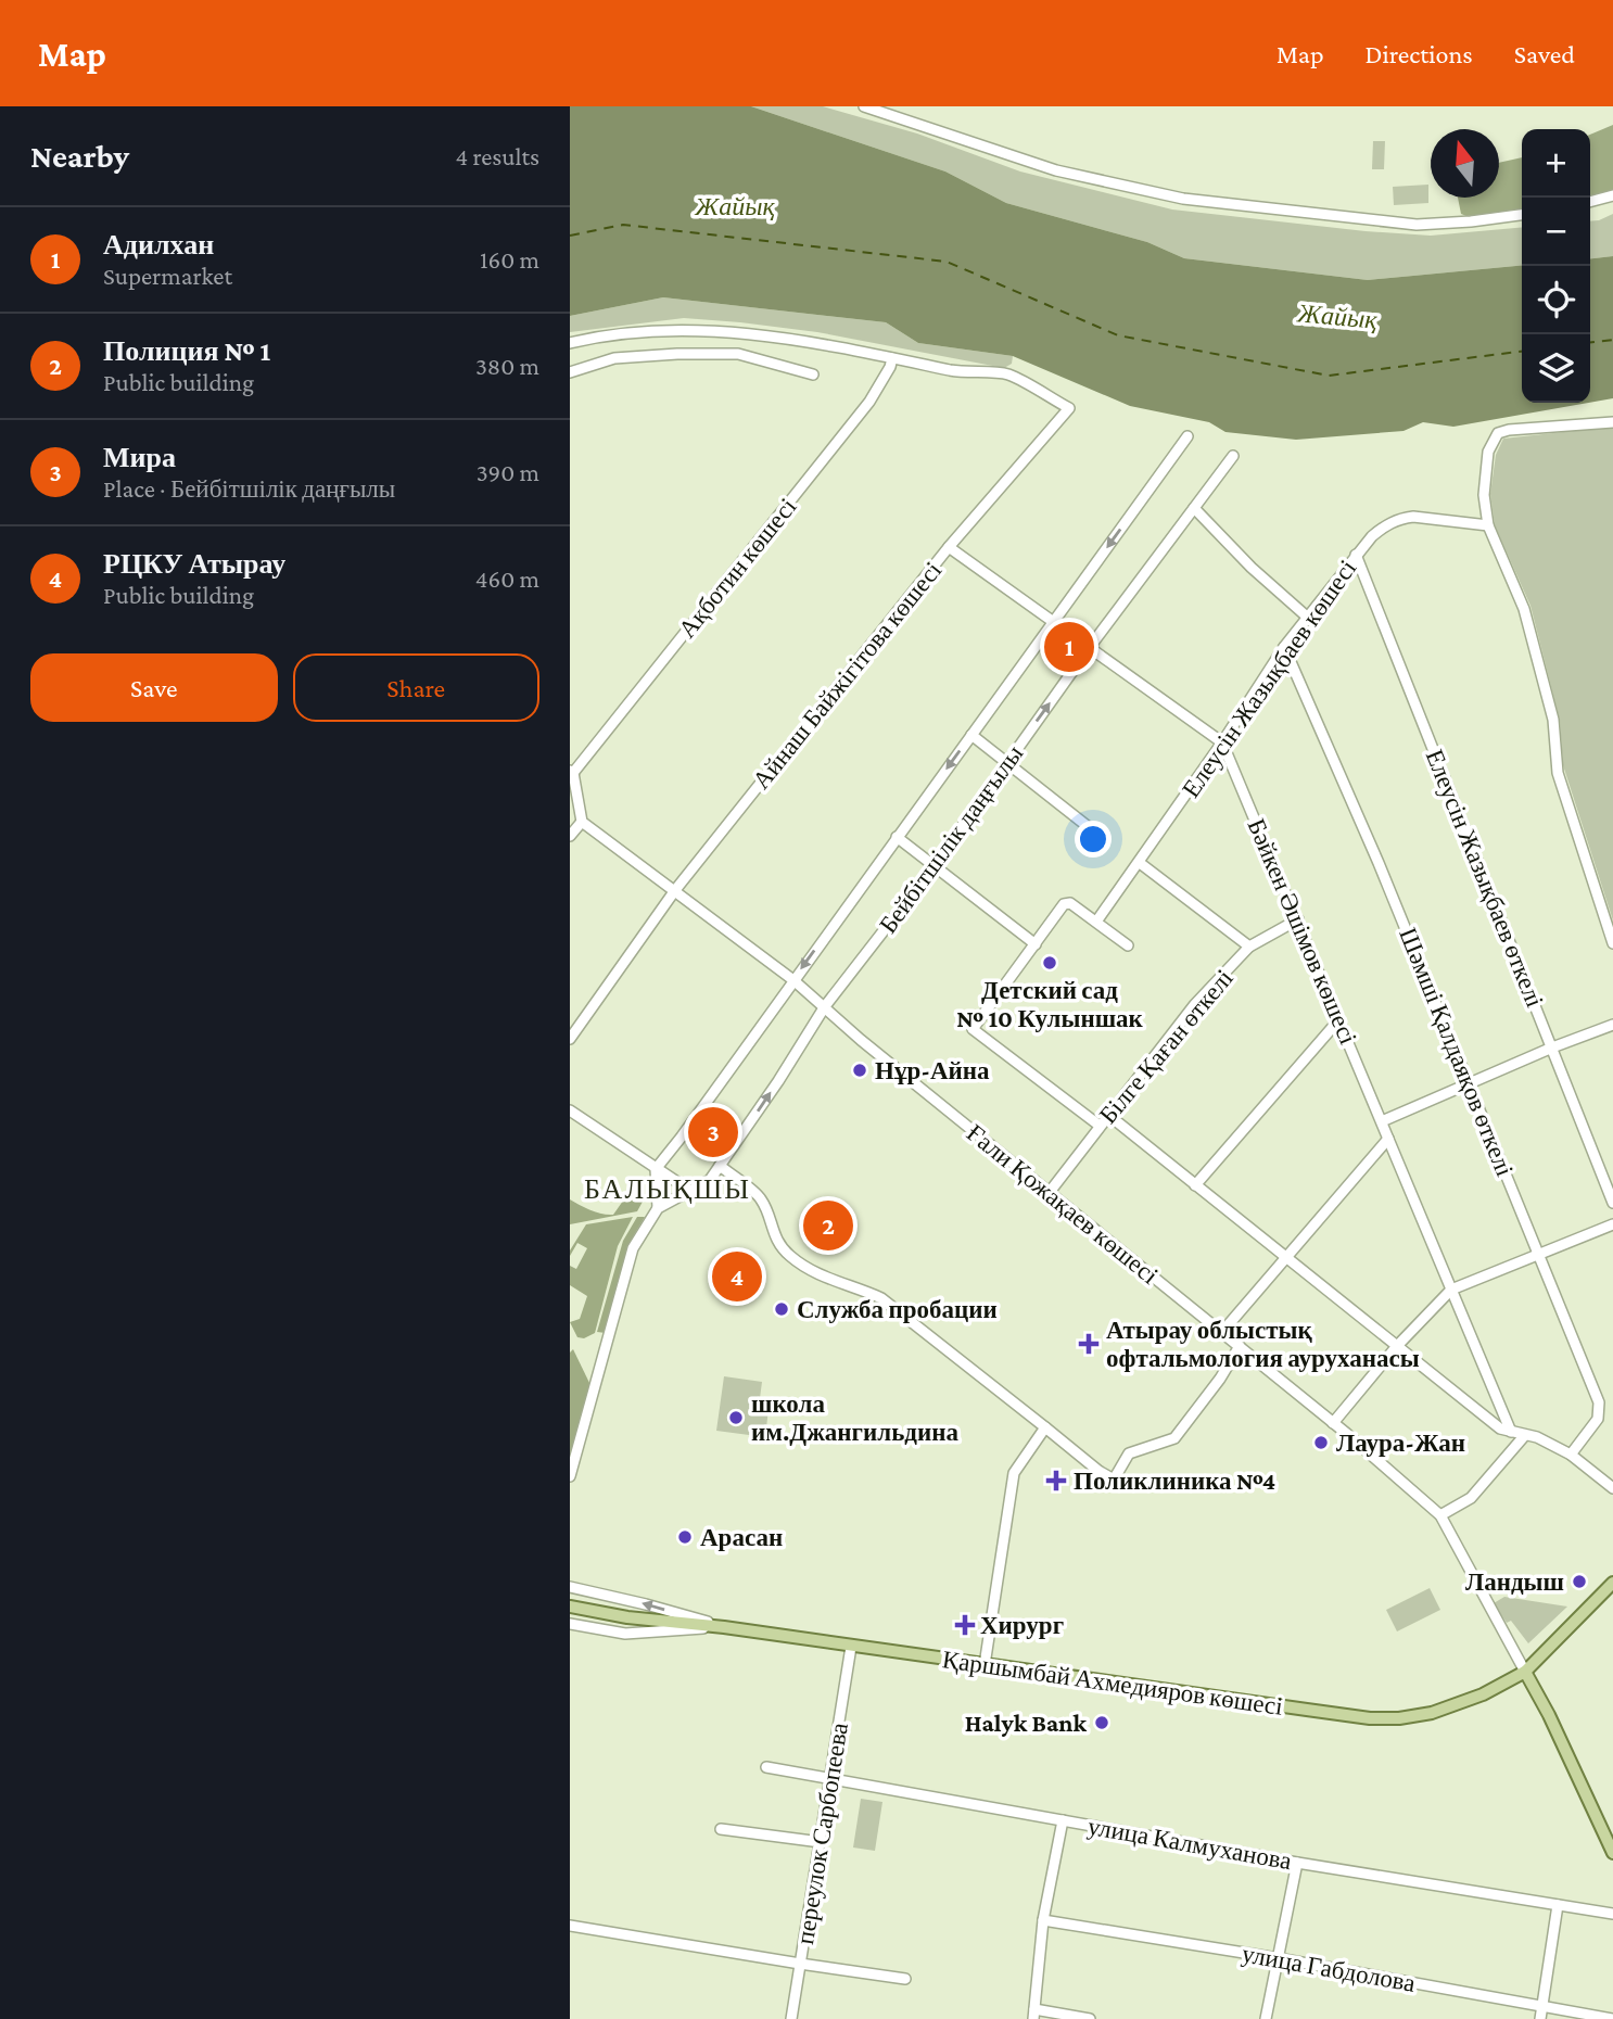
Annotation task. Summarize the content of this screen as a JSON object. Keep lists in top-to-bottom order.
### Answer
{
  "streets": {
    "main road": ["Қаршымбай Ахмедияров көшесі"],
    "street": [
      "Ақботин көшесі",
      "Айнаш Байжігітова көшесі",
      "Елеусін Жазықбаев көшесі",
      "Бейбітшілік даңғылы",
      "Елеусін Жазықбаев өткелі",
      "Бәйкен Әшімов көшесі",
      "Білге Қаған өткелі",
      "Шәмші Қалдаяқов өткелі",
      "Ғали Қожақаев көшесі",
      "переулок Сарбопеева",
      "улица Калмуханова",
      "улица Габдолова"
    ]
  },
  "crossings": [
    ["Ақботин көшесі", "Айнаш Байжігітова көшесі"],
    ["Айнаш Байжігітова көшесі", "Ғали Қожақаев көшесі"],
    ["Елеусін Жазықбаев көшесі", "Елеусін Жазықбаев өткелі"],
    ["Елеусін Жазықбаев көшесі", "Бәйкен Әшімов көшесі"],
    ["Елеусін Жазықбаев көшесі", "Шәмші Қалдаяқов өткелі"],
    ["Бейбітшілік даңғылы", "Ғали Қожақаев көшесі"],
    ["Бәйкен Әшімов көшесі", "Білге Қаған өткелі"],
    ["Білге Қаған өткелі", "Ғали Қожақаев көшесі"],
    ["Ғали Қожақаев көшесі", "Қаршымбай Ахмедияров көшесі"],
    ["Қаршымбай Ахмедияров көшесі", "переулок Сарбопеева"],
    ["переулок Сарбопеева", "улица Калмуханова"]
  ],
  "districts": ["БАЛЫҚШЫ"],
  "water": ["Жайық"],
  "places": {
    "other": [
      "Детский сад № 10 Кулыншак",
      "Нұр-Айна",
      "Служба пробации",
      "школа им.Джангильдина",
      "Лаура-Жан",
      "Арасан",
      "Ландыш",
      "Halyk Bank"
    ],
    "health": ["Атырау облыстық офтальмология ауруханасы", "Поликлиника №4", "Хирург"]
  },
  "north": "top",
  "page": {
    "header": "Map",
    "nav": ["Map", "Directions", "Saved"],
    "heading": ["Nearby", "4 results"],
    "map_buttons": ["+", "−"],
    "list": [
      {
        "mark": "1",
        "name": "Адилхан",
        "note": "Supermarket",
        "value": "160 m"
      },
      {
        "mark": "2",
        "name": "Полиция № 1",
        "note": "Public building",
        "value": "380 m"
      },
      {
        "mark": "3",
        "name": "Мира",
        "note": "Place · Бейбітшілік даңғылы",
        "value": "390 m"
      },
      {
        "mark": "4",
        "name": "РЦКУ Атырау",
        "note": "Public building",
        "value": "460 m"
      }
    ],
    "pins": [
      "1",
      "3",
      "2",
      "4"
    ],
    "buttons": ["Save", "Share"]
  }
}
